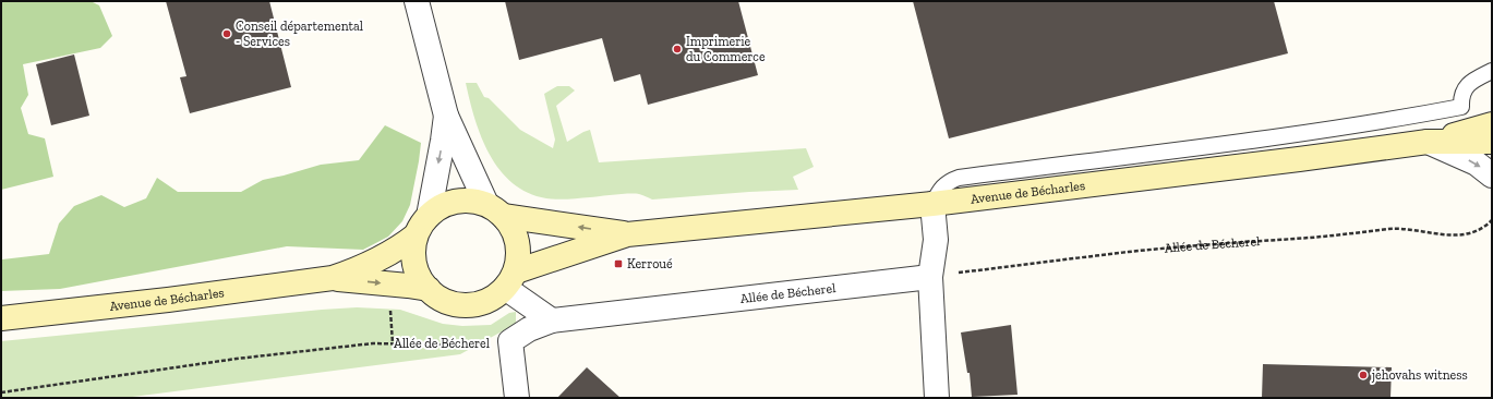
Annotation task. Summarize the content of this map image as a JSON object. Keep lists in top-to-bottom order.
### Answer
{
  "streets": {
    "main road": ["Avenue de Bécharles"],
    "street": ["Allée de Bécherel"]
  },
  "places": {
    "other": ["Conseil départemental - Services", "Imprimerie du Commerce", "jehovahs witness"],
    "transit": ["Kerroué"]
  }
}
